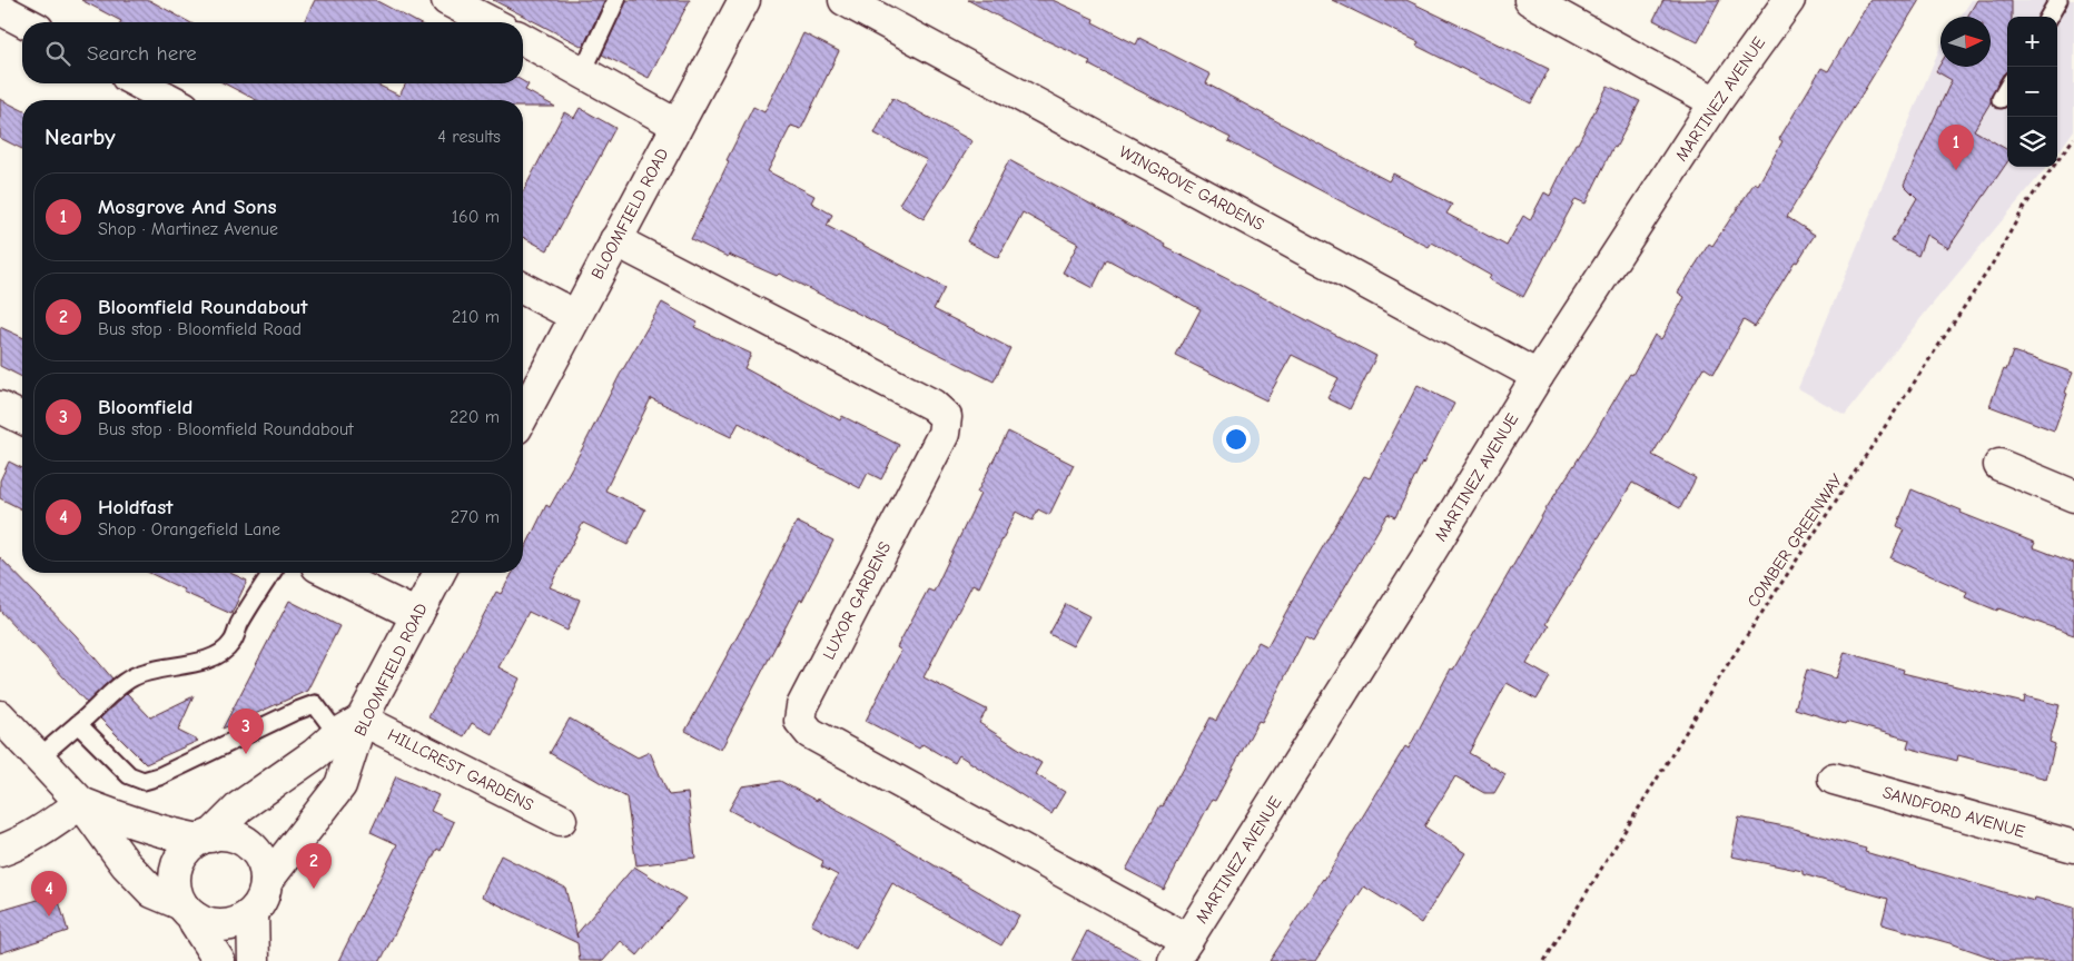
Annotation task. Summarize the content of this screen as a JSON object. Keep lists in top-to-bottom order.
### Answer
{
  "streets": {
    "street": [
      "MARTINEZ AVENUE",
      "WINGROVE GARDENS",
      "BLOOMFIELD ROAD",
      "LUXOR GARDENS",
      "HILLCREST GARDENS",
      "SANDFORD AVENUE"
    ],
    "path": ["COMBER GREENWAY"]
  },
  "crossings": [
    ["MARTINEZ AVENUE", "WINGROVE GARDENS"],
    ["MARTINEZ AVENUE", "LUXOR GARDENS"],
    ["BLOOMFIELD ROAD", "LUXOR GARDENS"],
    ["BLOOMFIELD ROAD", "HILLCREST GARDENS"]
  ],
  "north": "right",
  "page": {
    "map_buttons": ["+", "−"],
    "search": "Search here",
    "heading": ["Nearby", "4 results"],
    "pins": [
      "1",
      "3",
      "2",
      "4"
    ],
    "list": [
      {
        "mark": "1",
        "name": "Mosgrove And Sons",
        "note": "Shop · Martinez Avenue",
        "value": "160 m"
      },
      {
        "mark": "2",
        "name": "Bloomfield Roundabout",
        "note": "Bus stop · Bloomfield Road",
        "value": "210 m"
      },
      {
        "mark": "3",
        "name": "Bloomfield",
        "note": "Bus stop · Bloomfield Roundabout",
        "value": "220 m"
      },
      {
        "mark": "4",
        "name": "Holdfast",
        "note": "Shop · Orangefield Lane",
        "value": "270 m"
      }
    ]
  }
}
